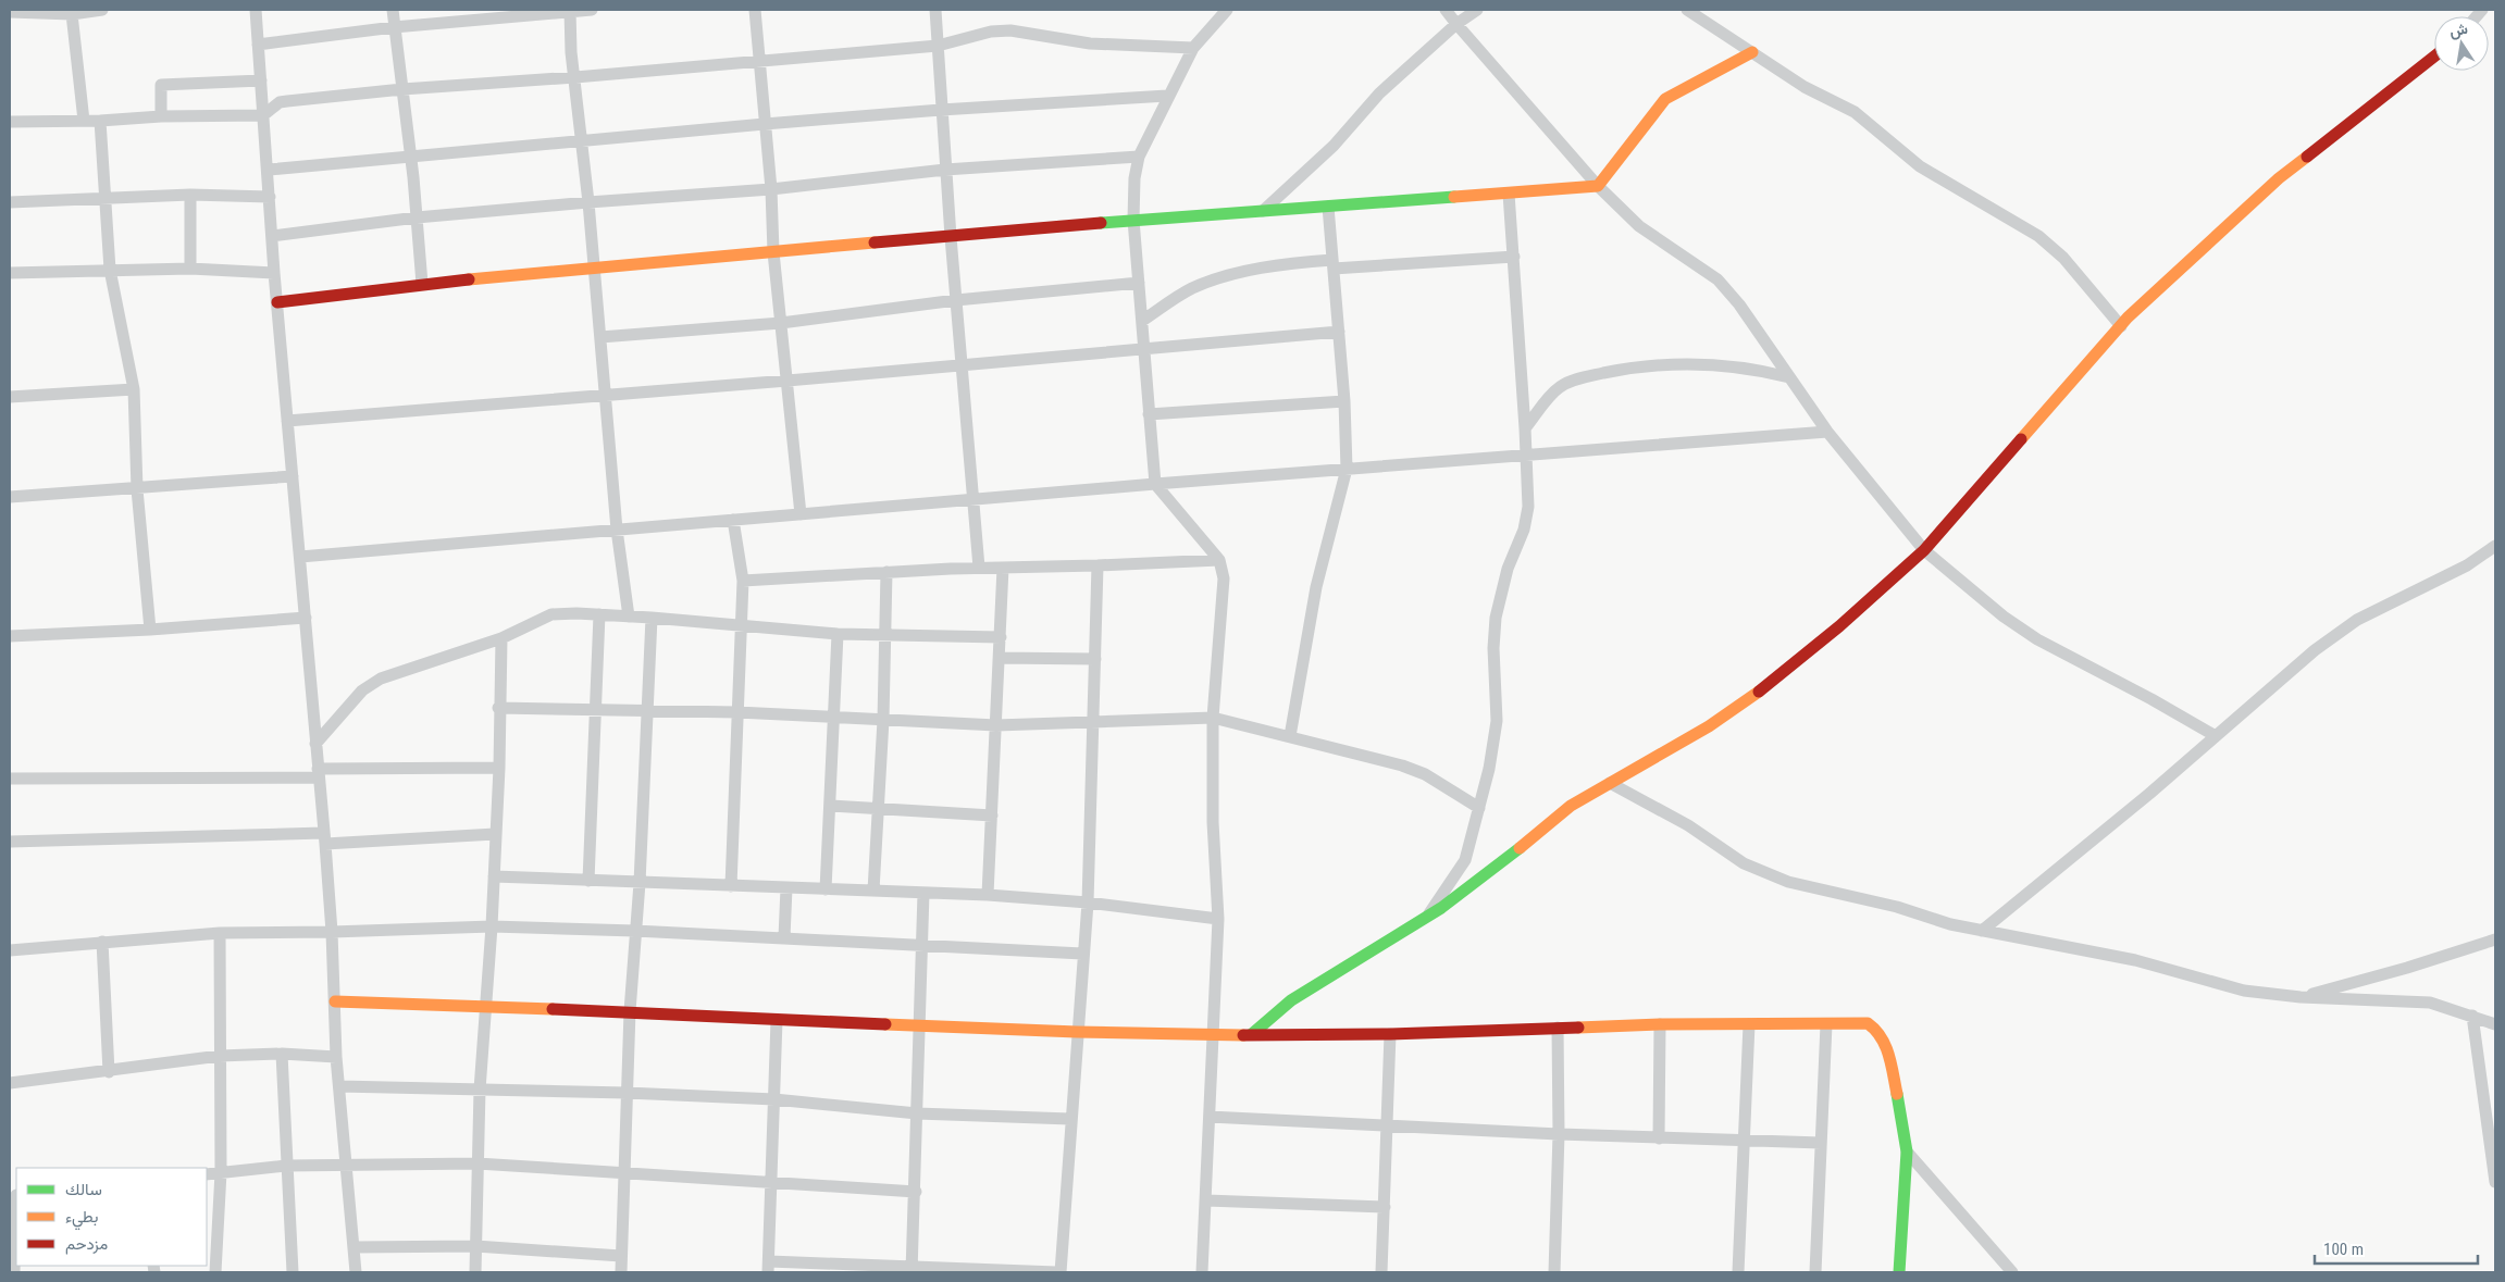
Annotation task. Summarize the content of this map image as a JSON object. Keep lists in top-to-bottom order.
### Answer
{
  "legend": ["سالك", "بطيء", "مزدحم"],
  "scale_bar": "100 m",
  "north": "top"
}
